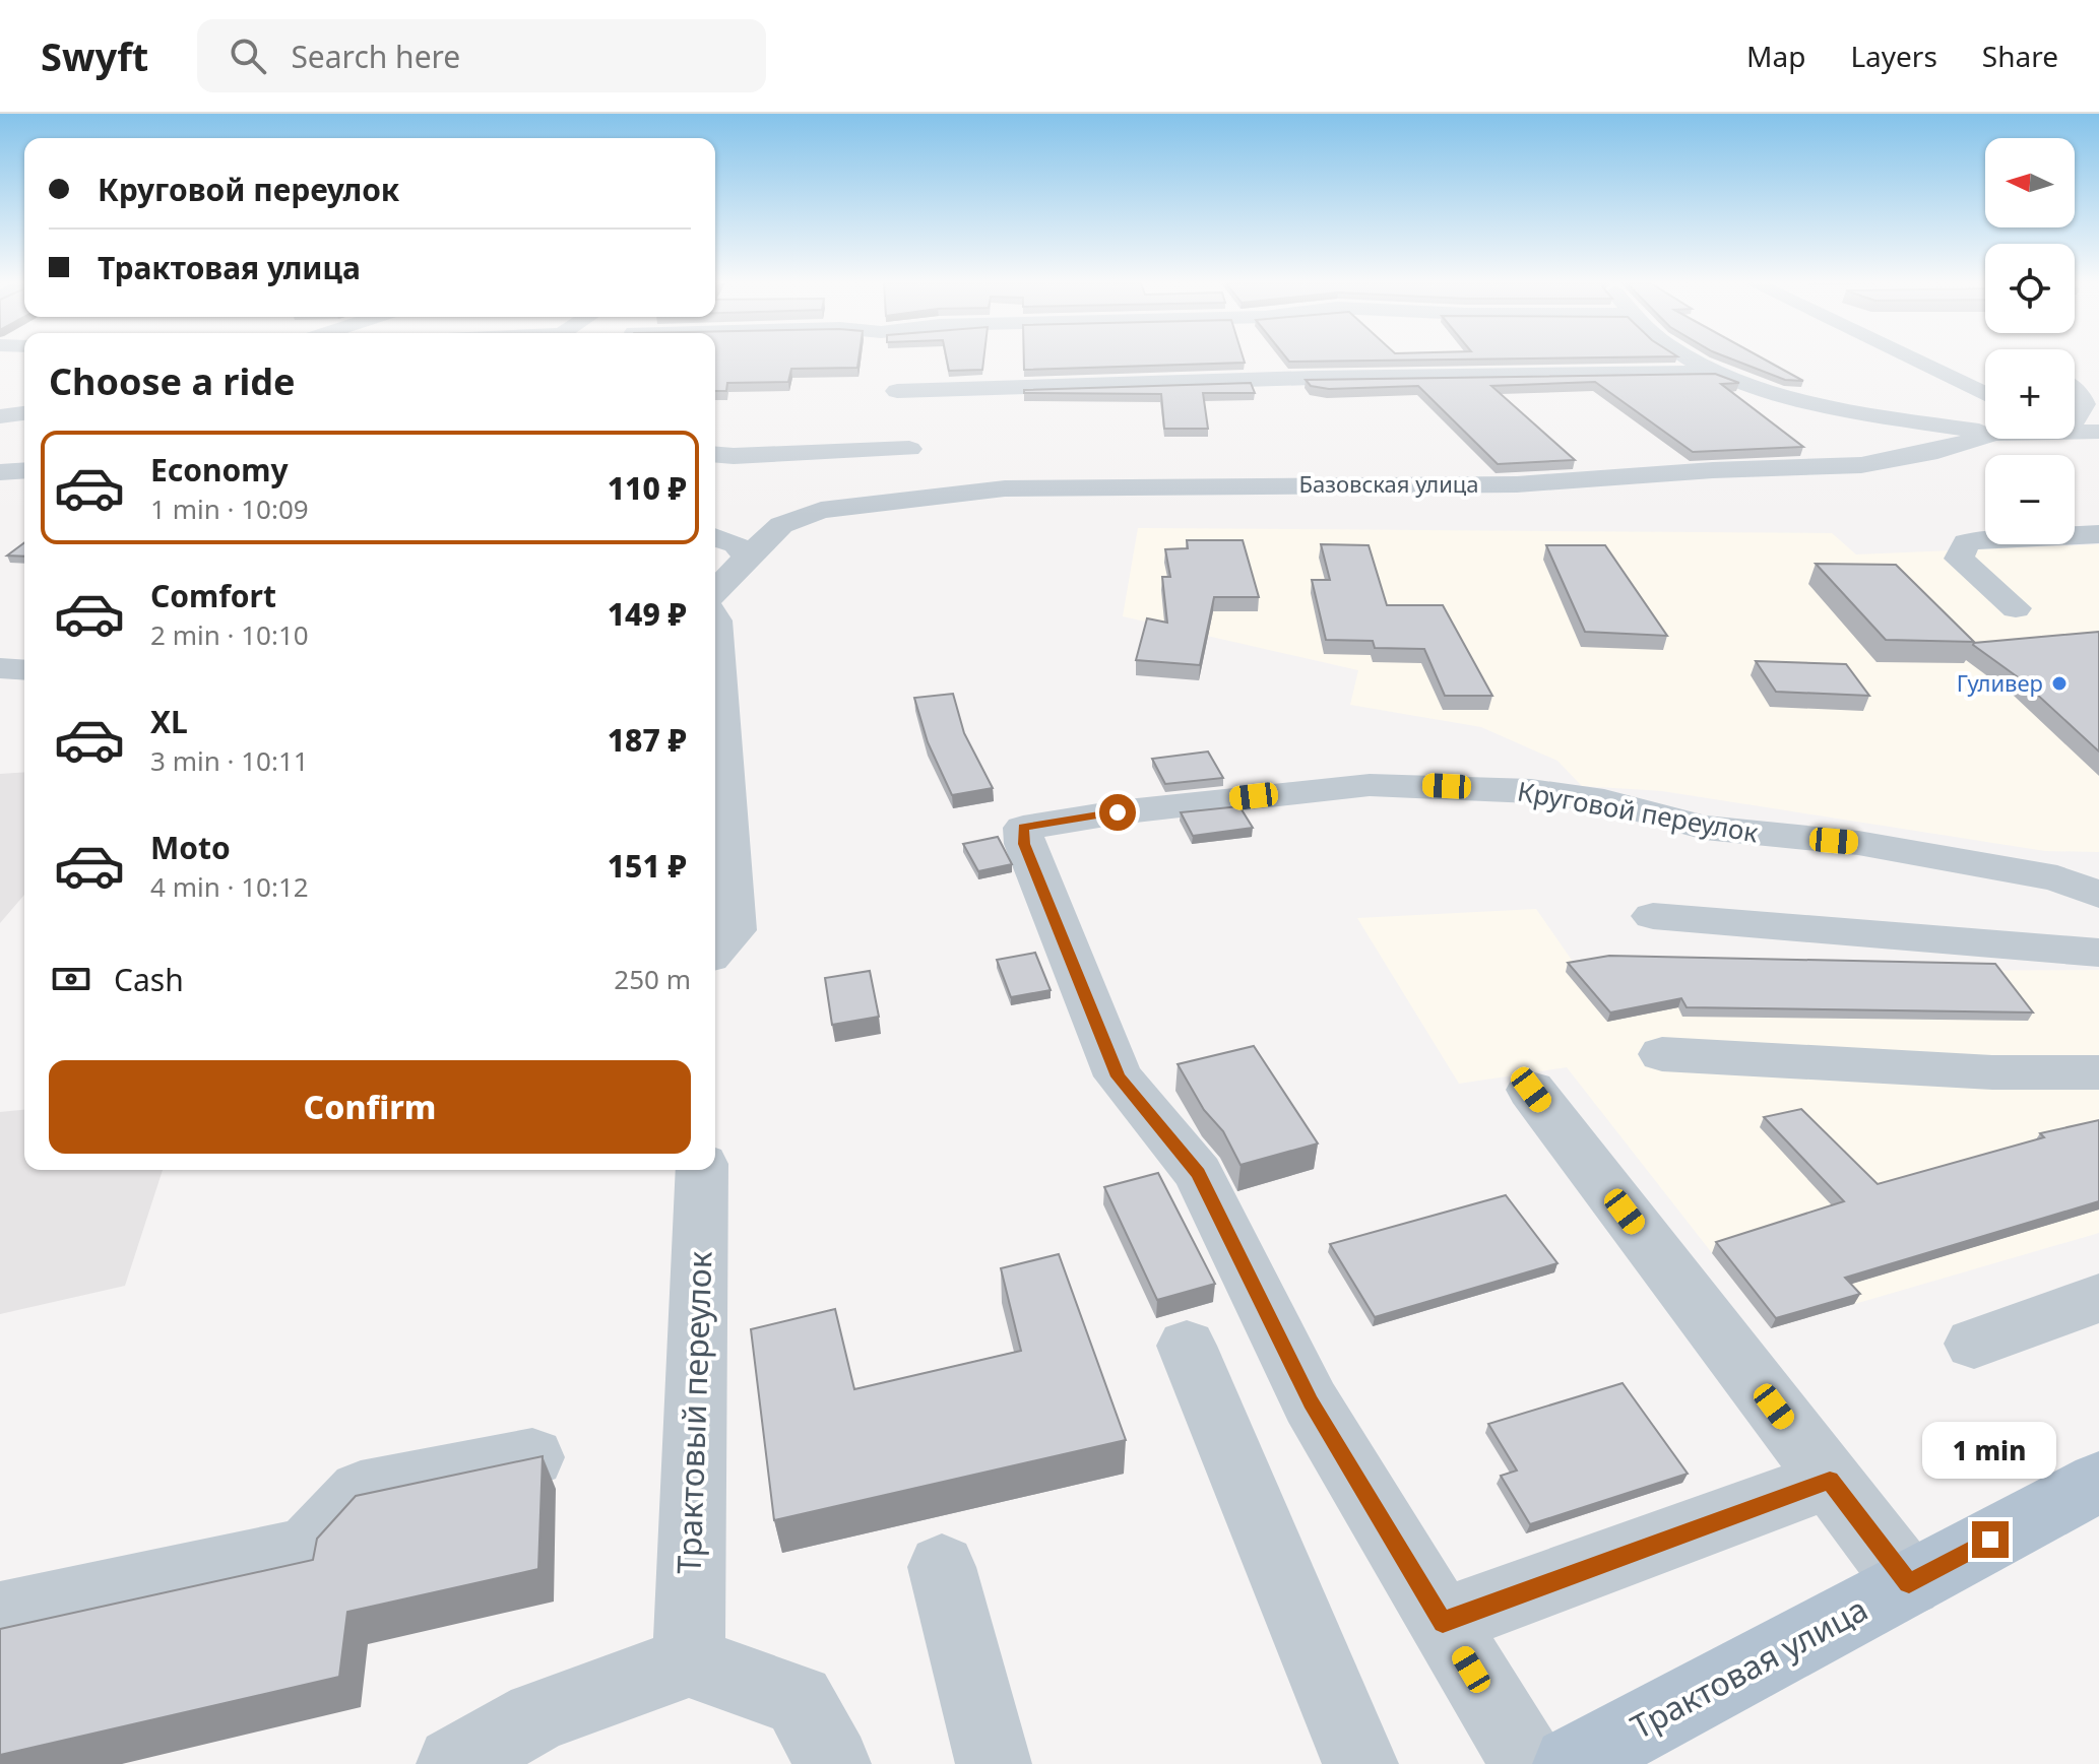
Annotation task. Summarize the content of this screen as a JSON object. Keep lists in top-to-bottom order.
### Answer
{
  "streets": {
    "main road": ["Трактовая улица"],
    "street": ["Базовская улица", "Круговой переулок", "Трактовый переулок"]
  },
  "places": ["Гуливер"],
  "north": "left",
  "page": {
    "header": "Swyft",
    "search": "Search here",
    "nav": ["Map", "Layers", "Share"],
    "map_buttons": ["+", "−"],
    "banner": ["Круговой переулок", "Трактовая улица"],
    "heading": "Choose a ride",
    "list": [
      {
        "name": "Economy",
        "note": "1 min · 10:09",
        "value": "110 ₽"
      },
      {
        "name": "Comfort",
        "note": "2 min · 10:10",
        "value": "149 ₽"
      },
      {
        "name": "XL",
        "note": "3 min · 10:11",
        "value": "187 ₽"
      },
      {
        "name": "Moto",
        "note": "4 min · 10:12",
        "value": "151 ₽"
      }
    ],
    "pay": ["Cash", "250 m"],
    "buttons": "Confirm",
    "bubble": "1 min"
  }
}
